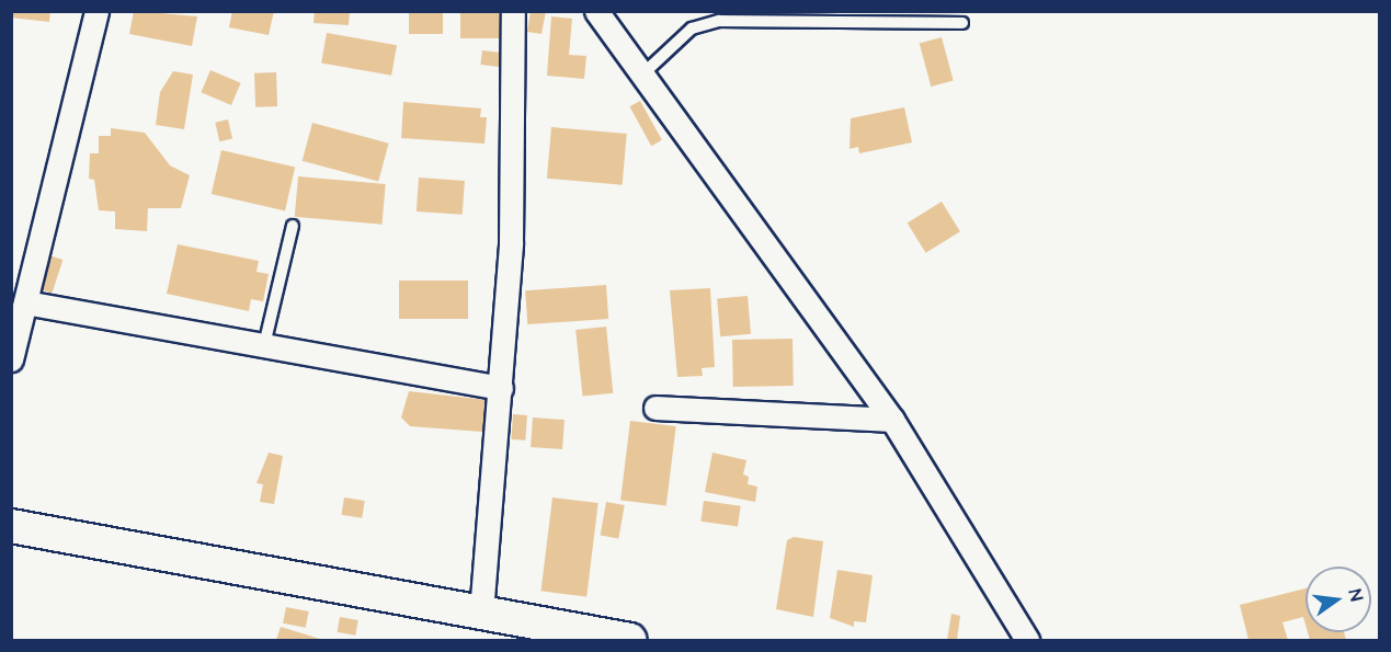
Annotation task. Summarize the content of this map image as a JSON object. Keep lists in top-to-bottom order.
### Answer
{
  "north": "right"
}
